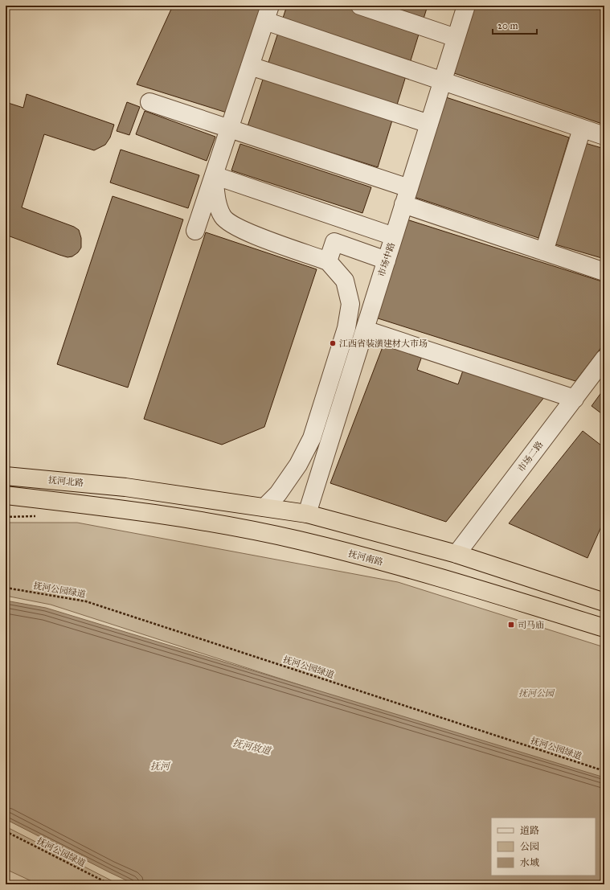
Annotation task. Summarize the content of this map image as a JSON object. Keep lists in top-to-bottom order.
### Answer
{
  "streets": {
    "highway": ["抚河北路", "抚河南路"],
    "street": ["市场中路", "市场二路"],
    "path": ["抚河公园绿道"]
  },
  "water": ["抚河故道", "抚河"],
  "parks": ["抚河公园"],
  "places": {
    "other": ["江西省装潢建材大市场"],
    "transit": ["司马庙"]
  },
  "legend": ["道路", "公园", "水域"],
  "scale_bar": "20 m"
}
